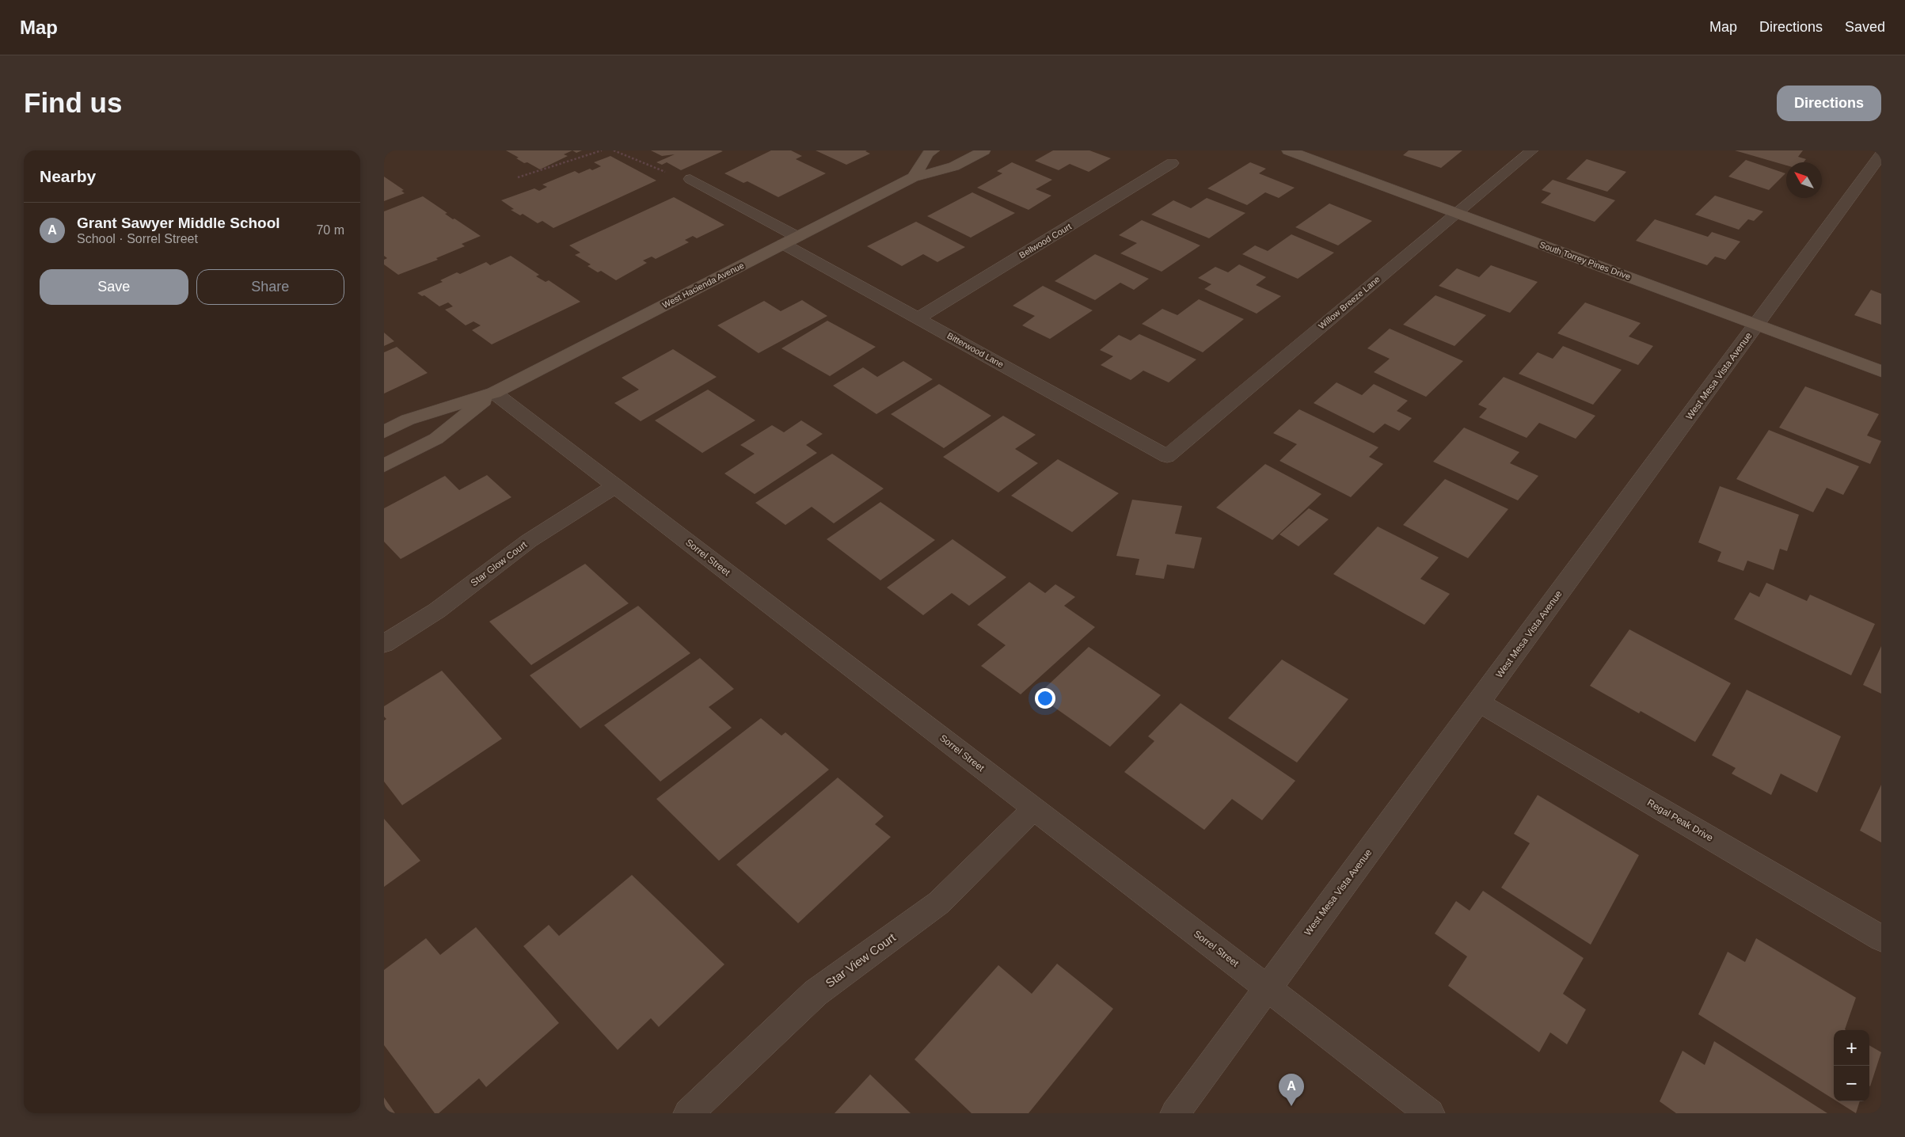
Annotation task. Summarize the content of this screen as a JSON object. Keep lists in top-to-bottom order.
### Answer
{
  "streets": {
    "main road": ["South Torrey Pines Drive", "West Hacienda Avenue"],
    "street": [
      "Bellwood Court",
      "Willow Breeze Lane",
      "Bitterwood Lane",
      "West Mesa Vista Avenue",
      "Sorrel Street",
      "Star Glow Court",
      "Regal Peak Drive",
      "Star View Court"
    ]
  },
  "crossings": [
    ["Bellwood Court", "Bitterwood Lane"],
    ["South Torrey Pines Drive", "Willow Breeze Lane"],
    ["South Torrey Pines Drive", "West Mesa Vista Avenue"],
    ["West Hacienda Avenue", "Bitterwood Lane"],
    ["West Hacienda Avenue", "Sorrel Street"],
    ["Willow Breeze Lane", "Bitterwood Lane"],
    ["West Mesa Vista Avenue", "Sorrel Street"],
    ["West Mesa Vista Avenue", "Regal Peak Drive"],
    ["Sorrel Street", "Star Glow Court"],
    ["Sorrel Street", "Star View Court"]
  ],
  "north": "top left",
  "page": {
    "header": "Map",
    "nav": ["Map", "Directions", "Saved"],
    "buttons": [
      "Directions",
      ["Save", "Share"]
    ],
    "title": "Find us",
    "heading": "Nearby",
    "list": [
      {
        "mark": "A",
        "name": "Grant Sawyer Middle School",
        "note": "School · Sorrel Street",
        "value": "70 m"
      }
    ],
    "map_buttons": ["+", "−"],
    "pins": "A"
  }
}
